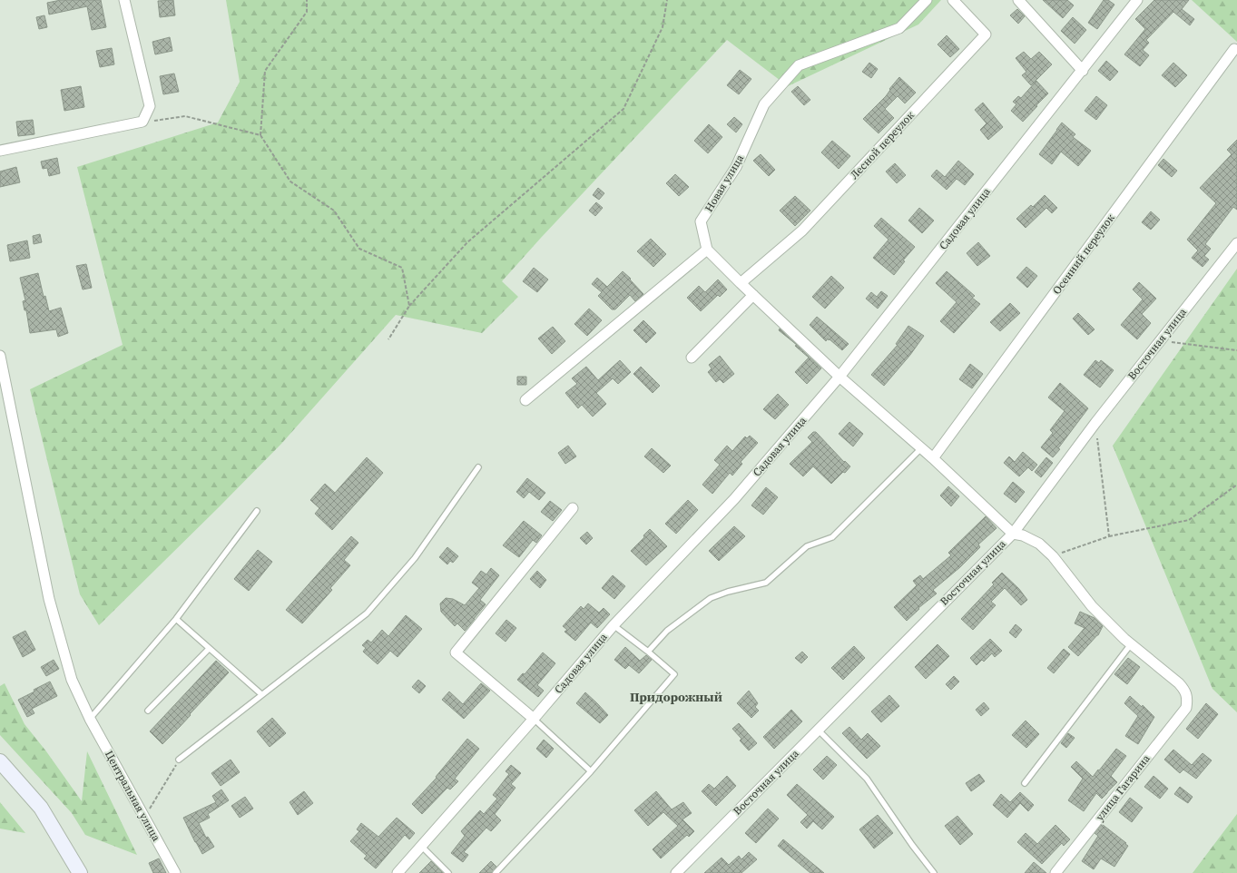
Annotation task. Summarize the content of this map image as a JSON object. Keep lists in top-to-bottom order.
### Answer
{
  "streets": {
    "street": [
      "Лесной переулок",
      "Новая улица",
      "Садовая улица",
      "Осенний переулок",
      "Восточная улица",
      "улица Гагарина",
      "Центральная улица"
    ]
  },
  "districts": ["Придорожный"]
}
